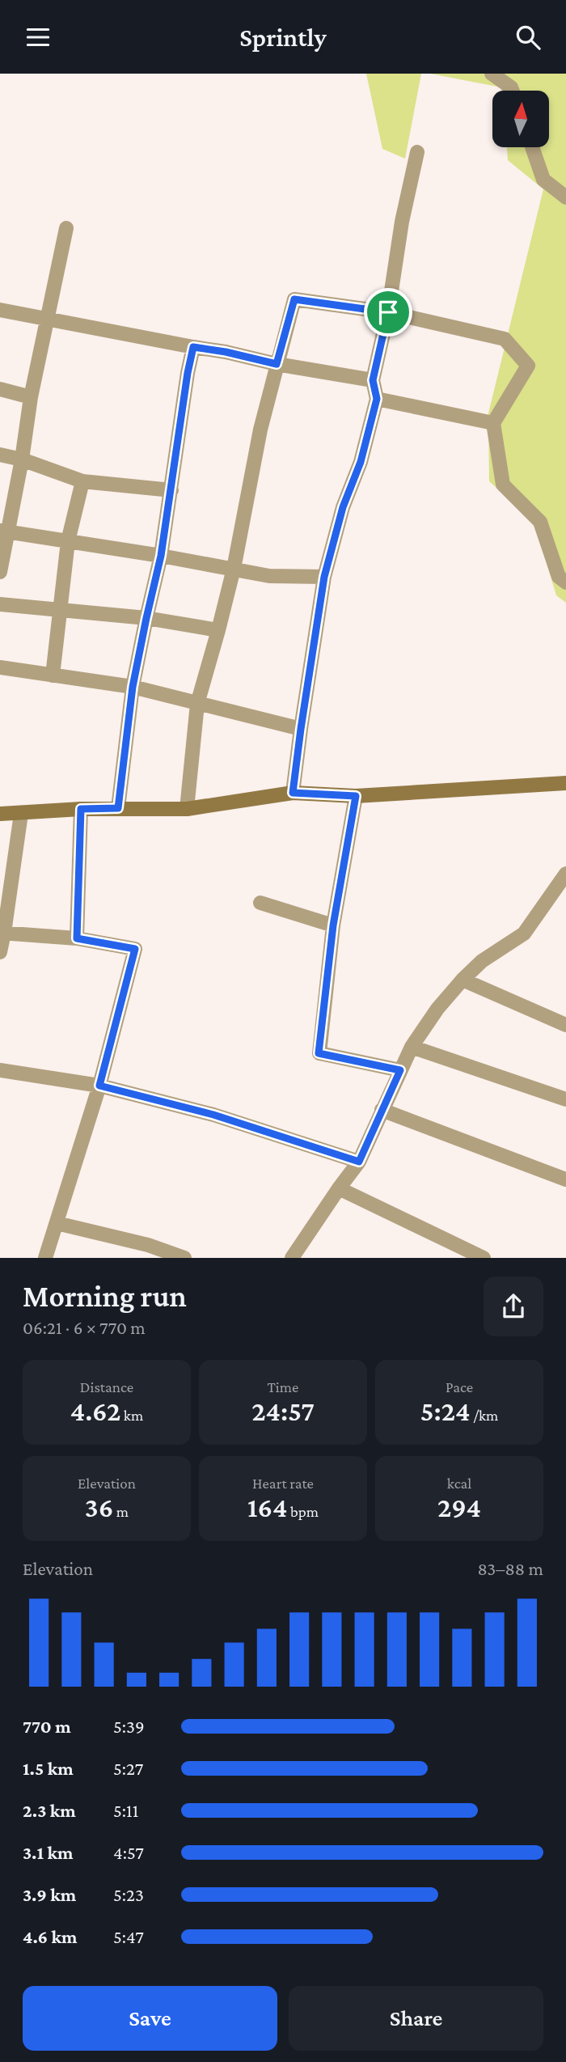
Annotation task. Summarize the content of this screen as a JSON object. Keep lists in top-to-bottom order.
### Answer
{
  "north": "top",
  "page": {
    "header": "Sprintly",
    "heading": ["Morning run", "06:21 · 6 × 770 m"],
    "stats": [
      ["Distance", "4.62 km"],
      ["Time", "24:57"],
      ["Pace", "5:24 /km"],
      ["Elevation", "36 m"],
      ["Heart rate", "164 bpm"],
      ["kcal", "294"]
    ],
    "chart": ["Elevation", "83–88 m"],
    "list": [
      {
        "name": "770 m",
        "note": "5:39"
      },
      {
        "name": "1.5 km",
        "note": "5:27"
      },
      {
        "name": "2.3 km",
        "note": "5:11"
      },
      {
        "name": "3.1 km",
        "note": "4:57"
      },
      {
        "name": "3.9 km",
        "note": "5:23"
      },
      {
        "name": "4.6 km",
        "note": "5:47"
      }
    ],
    "buttons": ["Save", "Share"]
  }
}
